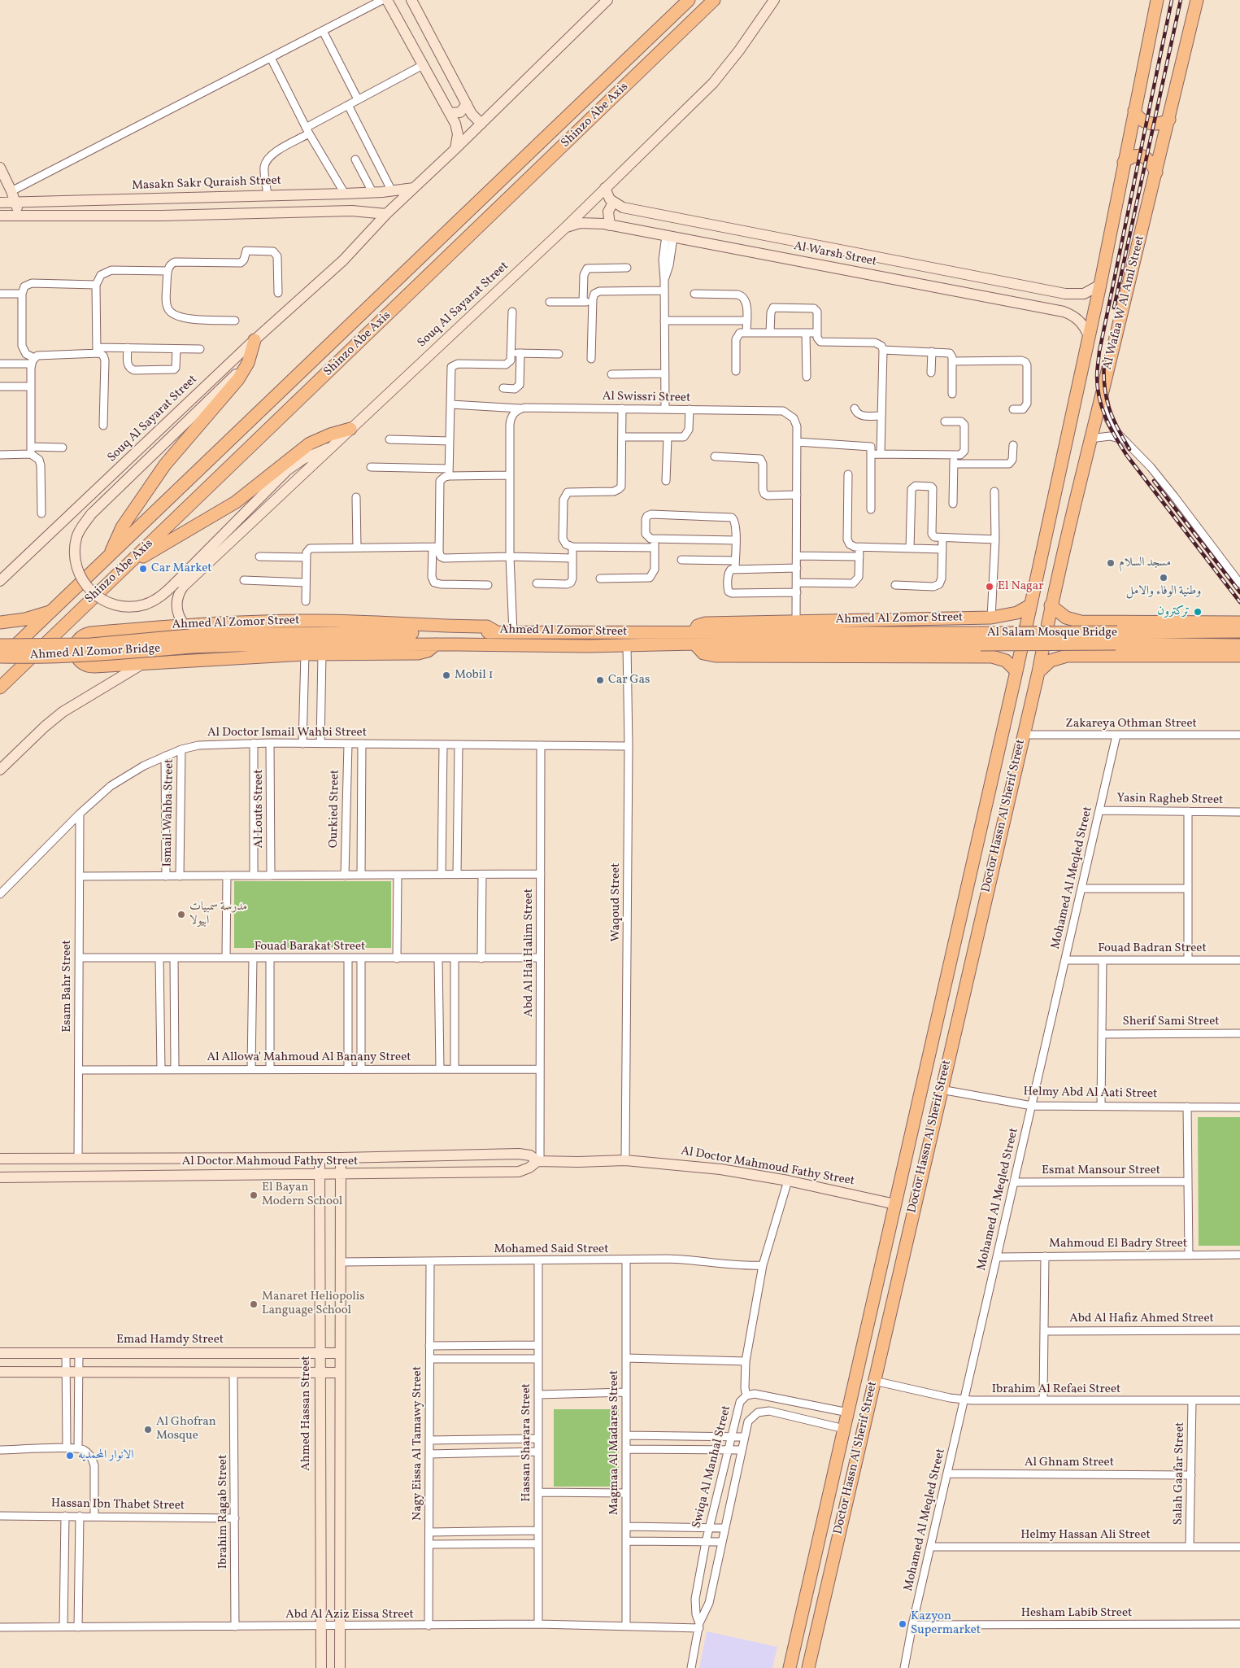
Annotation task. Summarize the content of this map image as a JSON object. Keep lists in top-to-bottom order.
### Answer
{
  "streets": {
    "main road": [
      "Shinzo Abe Axis",
      "Al Wafaa W Al Aml Street",
      "Ahmed Al Zomor Street",
      "Al Salam Mosque Bridge",
      "Ahmed Al Zomor Bridge",
      "Doctor Hassn Al Sherif Street"
    ],
    "street": [
      "Masakn Sakr Quraish Street",
      "Al Warsh Street",
      "Souq Al Sayarat Street",
      "Al Swissri Street",
      "Zakareya Othman Street",
      "Al Doctor Ismail Wahbi Street",
      "Yasin Ragheb Street",
      "Al Louts Street",
      "Ourkied Street",
      "Ismail Wahba Street",
      "Mohamed Al Meqled Street",
      "Waqoud Street",
      "Fouad Barakat Street",
      "Fouad Badran Street",
      "Abd Al Hai Halim Street",
      "Esam Bahr Street",
      "Sherif Sami Street",
      "Al Allowa' Mahmoud Al Banany Street",
      "Helmy Abd Al Aati Street",
      "Al Doctor Mahmoud Fathy Street",
      "Esmat Mansour Street",
      "Mahmoud El Badry Street",
      "Mohamed Said Street",
      "Abd Al Hafiz Ahmed Street",
      "Emad Hamdy Street",
      "Ibrahim Al Refaei Street",
      "Ahmed Hassan Street",
      "Hassan Sharara Street",
      "Magmaa Al Madares Street",
      "Nagy Eissa Al Tamawy Street",
      "Al Ghnam Street",
      "Swiqa Al Manhal Street",
      "Salah Gaafar Street",
      "Hassan Ibn Thabet Street",
      "Ibrahim Ragab Street",
      "Helmy Hassan Ali Street",
      "Hesham Labib Street",
      "Abd Al Aziz Eissa Street"
    ]
  },
  "crossings": [
    ["Masakn Sakr Quraish Street", "Souq Al Sayarat Street"],
    ["Al Warsh Street", "Al Wafaa W Al Aml Street"],
    ["Al Warsh Street", "Souq Al Sayarat Street"],
    ["Al Wafaa W Al Aml Street", "Ahmed Al Zomor Street"],
    ["Al Wafaa W Al Aml Street", "Doctor Hassn Al Sherif Street"],
    ["Souq Al Sayarat Street", "Ahmed Al Zomor Street"],
    ["Al Swissri Street", "Ahmed Al Zomor Street"],
    ["Ahmed Al Zomor Street", "Al Salam Mosque Bridge"],
    ["Ahmed Al Zomor Street", "Doctor Hassn Al Sherif Street"],
    ["Ahmed Al Zomor Street", "Waqoud Street"],
    ["Zakareya Othman Street", "Doctor Hassn Al Sherif Street"],
    ["Zakareya Othman Street", "Mohamed Al Meqled Street"],
    ["Al Doctor Ismail Wahbi Street", "Al Louts Street"],
    ["Al Doctor Ismail Wahbi Street", "Ourkied Street"],
    ["Al Doctor Ismail Wahbi Street", "Ismail Wahba Street"],
    ["Al Doctor Ismail Wahbi Street", "Waqoud Street"],
    ["Al Doctor Ismail Wahbi Street", "Abd Al Hai Halim Street"],
    ["Al Doctor Ismail Wahbi Street", "Esam Bahr Street"],
    ["Yasin Ragheb Street", "Mohamed Al Meqled Street"],
    ["Doctor Hassn Al Sherif Street", "Helmy Abd Al Aati Street"],
    ["Doctor Hassn Al Sherif Street", "Al Doctor Mahmoud Fathy Street"],
    ["Doctor Hassn Al Sherif Street", "Ibrahim Al Refaei Street"],
    ["Doctor Hassn Al Sherif Street", "Swiqa Al Manhal Street"],
    ["Mohamed Al Meqled Street", "Fouad Badran Street"],
    ["Mohamed Al Meqled Street", "Helmy Abd Al Aati Street"],
    ["Mohamed Al Meqled Street", "Esmat Mansour Street"],
    ["Mohamed Al Meqled Street", "Mahmoud El Badry Street"],
    ["Mohamed Al Meqled Street", "Ibrahim Al Refaei Street"],
    ["Mohamed Al Meqled Street", "Al Ghnam Street"],
    ["Mohamed Al Meqled Street", "Helmy Hassan Ali Street"],
    ["Mohamed Al Meqled Street", "Hesham Labib Street"],
    ["Waqoud Street", "Al Doctor Mahmoud Fathy Street"],
    ["Fouad Barakat Street", "Abd Al Hai Halim Street"],
    ["Fouad Barakat Street", "Esam Bahr Street"],
    ["Abd Al Hai Halim Street", "Al Allowa' Mahmoud Al Banany Street"],
    ["Abd Al Hai Halim Street", "Al Doctor Mahmoud Fathy Street"],
    ["Esam Bahr Street", "Al Allowa' Mahmoud Al Banany Street"],
    ["Esam Bahr Street", "Al Doctor Mahmoud Fathy Street"],
    ["Al Doctor Mahmoud Fathy Street", "Ahmed Hassan Street"],
    ["Mohamed Said Street", "Hassan Sharara Street"],
    ["Mohamed Said Street", "Magmaa Al Madares Street"],
    ["Mohamed Said Street", "Nagy Eissa Al Tamawy Street"],
    ["Emad Hamdy Street", "Ahmed Hassan Street"],
    ["Ibrahim Al Refaei Street", "Salah Gaafar Street"],
    ["Ahmed Hassan Street", "Abd Al Aziz Eissa Street"],
    ["Hassan Sharara Street", "Abd Al Aziz Eissa Street"],
    ["Magmaa Al Madares Street", "Abd Al Aziz Eissa Street"],
    ["Nagy Eissa Al Tamawy Street", "Abd Al Aziz Eissa Street"],
    ["Al Ghnam Street", "Salah Gaafar Street"],
    ["Swiqa Al Manhal Street", "Abd Al Aziz Eissa Street"],
    ["Salah Gaafar Street", "Helmy Hassan Ali Street"],
    ["Hassan Ibn Thabet Street", "Ibrahim Ragab Street"],
    ["Ibrahim Ragab Street", "Abd Al Aziz Eissa Street"]
  ],
  "places": [
    "مسجد السلام",
    "Car Market",
    "وطنية الوفاء والامل",
    "El Nagar",
    "تركترون",
    "Mobil 1",
    "Car Gas",
    "مدرسة سمبيات ابيولا",
    "El Bayan Modern School",
    "Manaret Heliopolis Language School",
    "Al Ghofran Mosque",
    "الانوار المحمديه",
    "Kazyon Supermarket"
  ]
}
